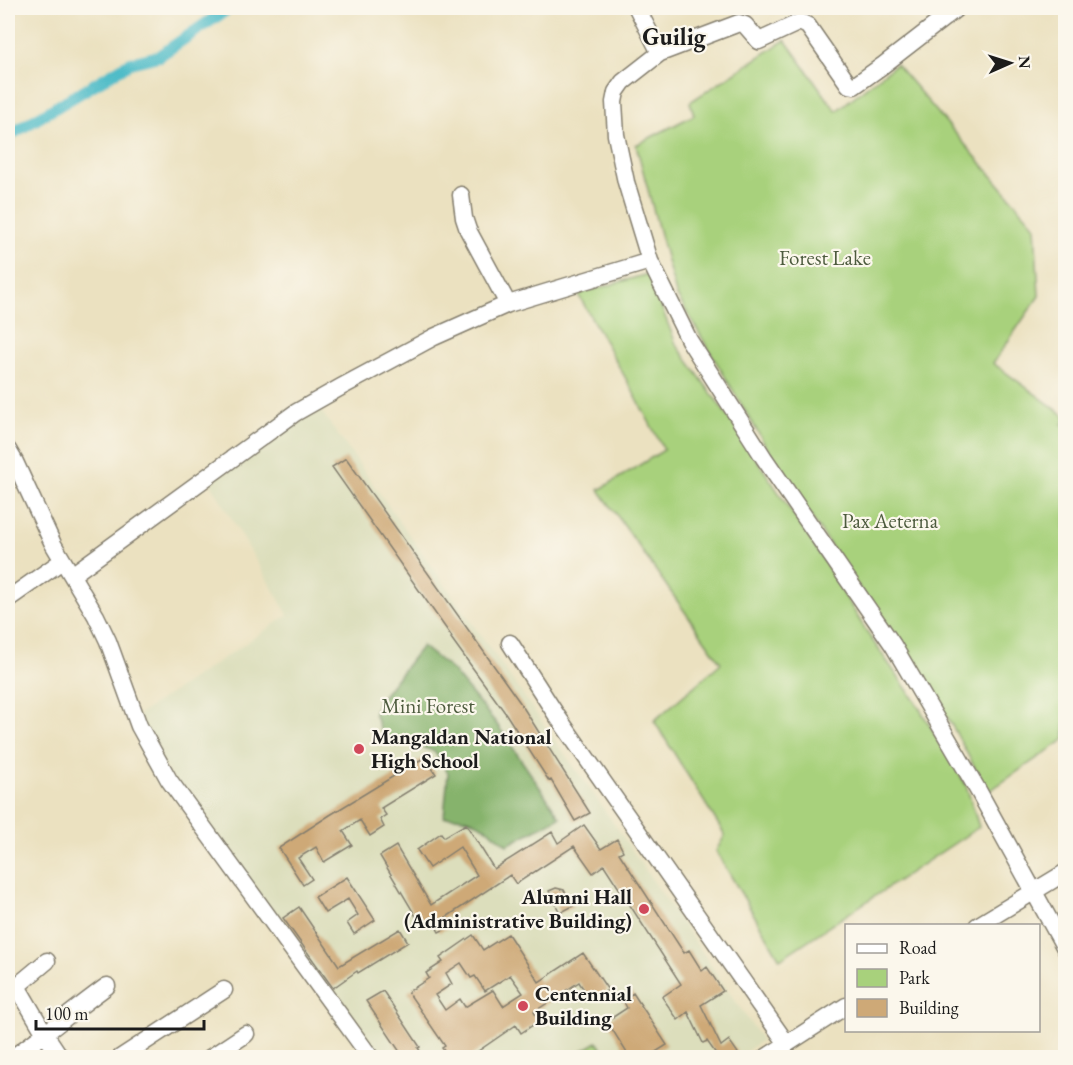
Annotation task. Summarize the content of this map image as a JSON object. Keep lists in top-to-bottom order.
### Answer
{
  "districts": ["Guilig"],
  "parks": ["Forest Lake", "Pax Aeterna", "Mini Forest"],
  "places": ["Mangaldan National High School", "Alumni Hall (Administrative Building)", "Centennial Building"],
  "legend": ["Road", "Park", "Building"],
  "scale_bar": "100 m",
  "north": "right"
}
